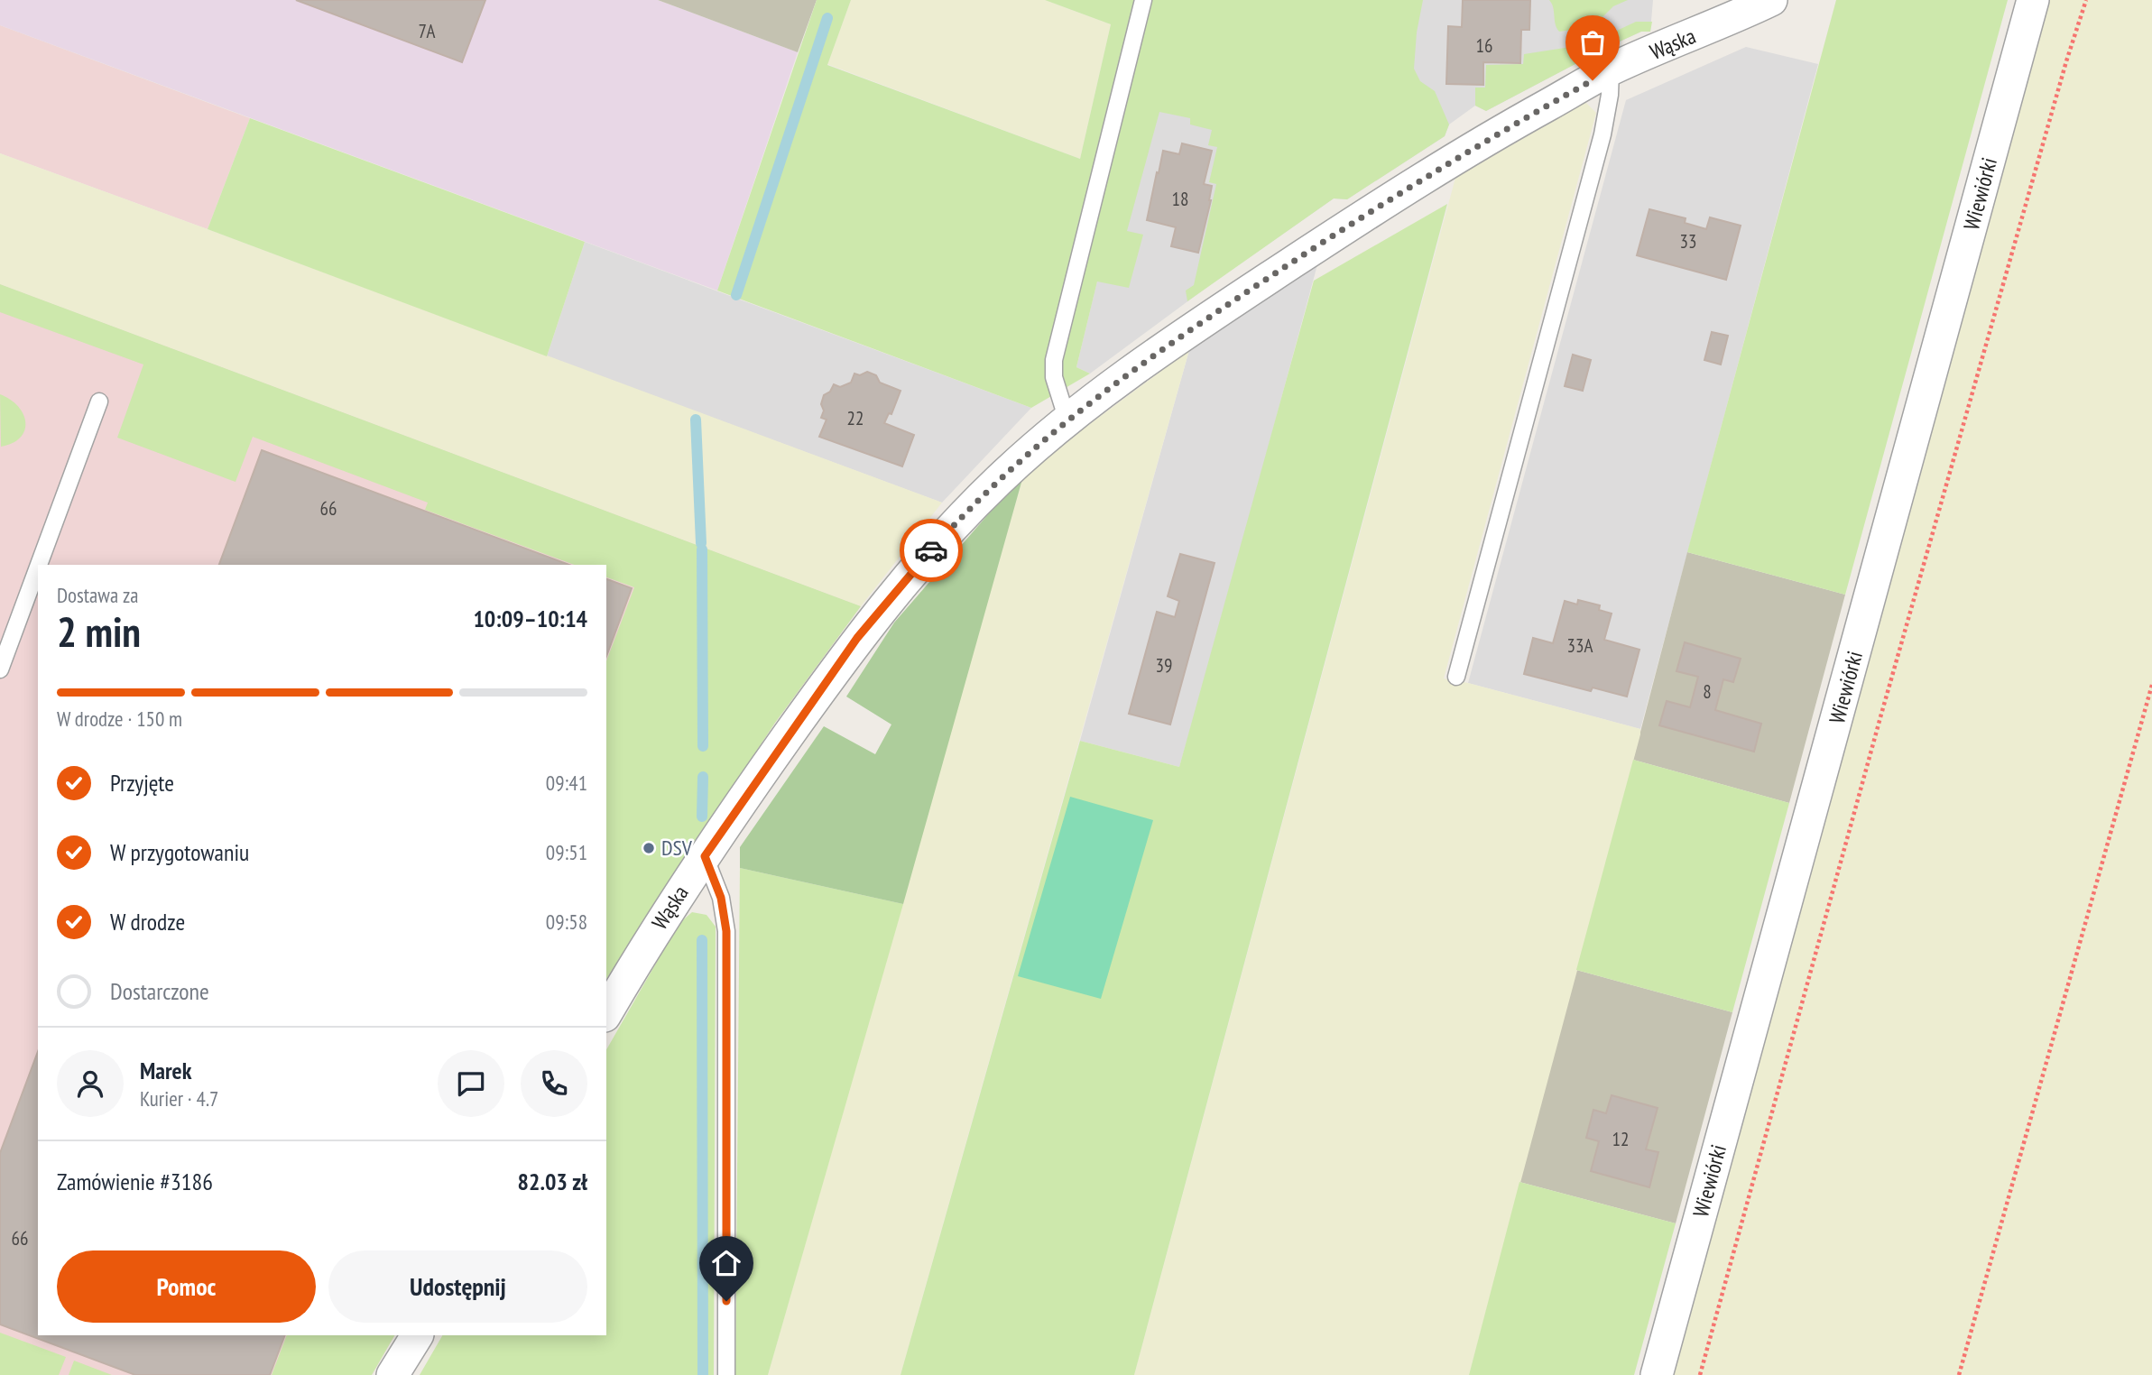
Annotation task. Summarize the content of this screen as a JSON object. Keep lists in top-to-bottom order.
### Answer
{
  "streets": {
    "street": ["Wąska", "Wiewiórki"]
  },
  "places": ["DSV"],
  "house_numbers": [
    "7A",
    "16",
    "18",
    "33",
    "22",
    "66",
    "33A",
    "39",
    "8",
    "12",
    "66"
  ],
  "page": {
    "heading": ["2 min", "Dostawa za", "10:09–10:14"],
    "panel": [
      "Marek",
      "Kurier · 4.7",
      "Zamówienie #3186",
      "82.03 zł"
    ],
    "bar": "W drodze · 150 m",
    "list": [
      ["Przyjęte", "09:41"],
      ["W przygotowaniu", "09:51"],
      ["W drodze", "09:58"],
      "Dostarczone"
    ],
    "buttons": ["Pomoc", "Udostępnij"]
  }
}
